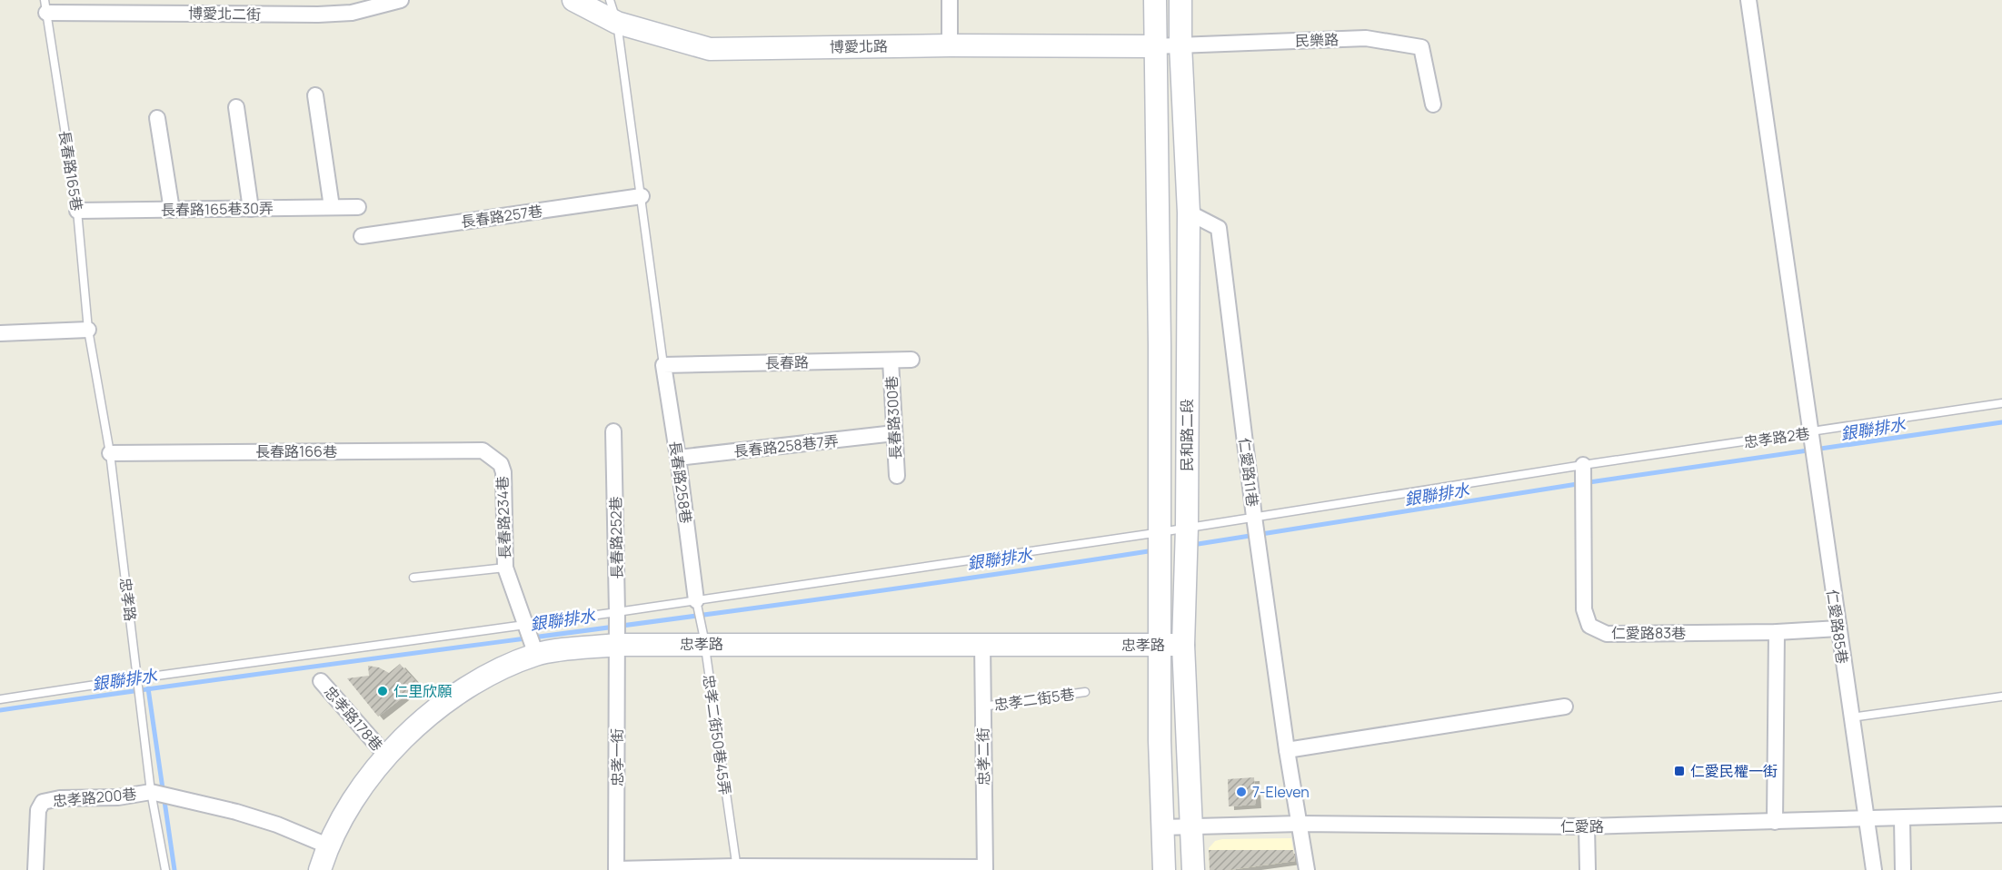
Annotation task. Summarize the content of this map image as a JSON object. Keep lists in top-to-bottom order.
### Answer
{
  "streets": {
    "street": [
      "博愛北二街",
      "民樂路",
      "博愛北路",
      "長春路165巷30弄",
      "長春路257巷",
      "長春路",
      "長春路300巷",
      "民和路二段",
      "長春路258巷7弄",
      "長春路166巷",
      "仁愛路11巷",
      "長春路258巷",
      "長春路234巷",
      "長春路252巷",
      "忠孝路",
      "仁愛路85巷",
      "仁愛路83巷",
      "忠孝路178巷",
      "忠孝二街",
      "忠孝一街",
      "忠孝路200巷",
      "仁愛路"
    ],
    "lane": [
      "長春路165巷",
      "忠孝路2巷",
      "忠孝二街5巷",
      "忠孝二街50巷45弄"
    ]
  },
  "crossings": [
    ["博愛北二街", "長春路165巷"],
    ["民樂路", "博愛北路"],
    ["民樂路", "民和路二段"],
    ["博愛北路", "民和路二段"],
    ["長春路165巷", "長春路165巷30弄"],
    ["長春路165巷", "忠孝路"],
    ["長春路", "長春路300巷"],
    ["長春路", "長春路258巷"],
    ["長春路300巷", "長春路258巷7弄"],
    ["民和路二段", "忠孝路2巷"],
    ["民和路二段", "仁愛路11巷"],
    ["民和路二段", "忠孝路"],
    ["民和路二段", "仁愛路"],
    ["忠孝路2巷", "仁愛路11巷"],
    ["忠孝路2巷", "長春路258巷"],
    ["忠孝路2巷", "長春路234巷"],
    ["忠孝路2巷", "長春路252巷"],
    ["忠孝路2巷", "忠孝路"],
    ["忠孝路2巷", "仁愛路85巷"],
    ["忠孝路2巷", "仁愛路83巷"],
    ["忠孝路2巷", "忠孝二街50巷45弄"],
    ["長春路258巷7弄", "長春路258巷"],
    ["長春路166巷", "長春路234巷"],
    ["長春路166巷", "忠孝路"],
    ["仁愛路11巷", "仁愛路"],
    ["長春路258巷", "忠孝二街50巷45弄"],
    ["長春路234巷", "忠孝路"],
    ["長春路252巷", "忠孝路"],
    ["長春路252巷", "忠孝一街"],
    ["忠孝路", "忠孝路178巷"],
    ["忠孝路", "忠孝二街50巷45弄"],
    ["忠孝路", "忠孝二街"],
    ["忠孝路", "忠孝一街"],
    ["忠孝路", "忠孝路200巷"],
    ["仁愛路85巷", "仁愛路83巷"],
    ["仁愛路85巷", "仁愛路"],
    ["忠孝二街5巷", "忠孝二街"]
  ],
  "water": ["銀聯排水"],
  "places": {
    "other": ["仁里欣願", "7-Eleven"],
    "transit": ["仁愛民權一街"]
  }
}
